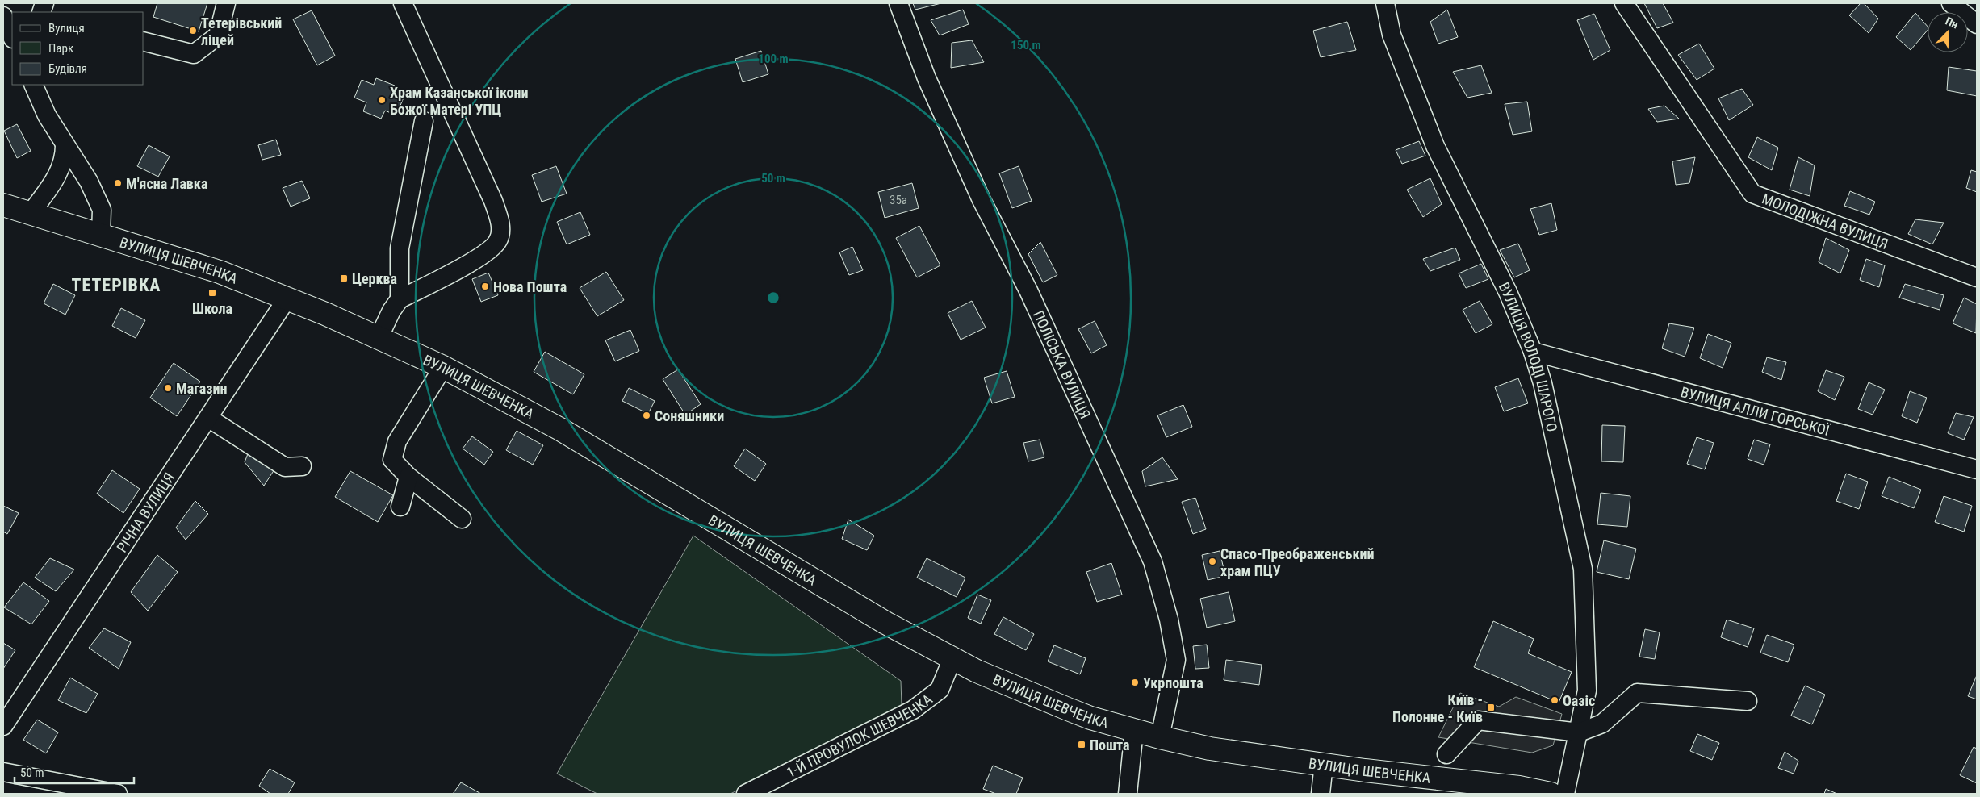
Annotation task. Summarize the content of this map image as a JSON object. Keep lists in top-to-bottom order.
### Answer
{
  "streets": {
    "main road": ["ВУЛИЦЯ ШЕВЧЕНКА"],
    "street": [
      "МОЛОДІЖНА ВУЛИЦЯ",
      "ВУЛИЦЯ ВОЛОДІ ШАРОГО",
      "ПОЛІСЬКА ВУЛИЦЯ",
      "ВУЛИЦЯ АЛЛИ ГОРСЬКОЇ",
      "РІЧНА ВУЛИЦЯ",
      "1-Й ПРОВУЛОК ШЕВЧЕНКА"
    ]
  },
  "crossings": [
    ["ВУЛИЦЯ ШЕВЧЕНКА", "ПОЛІСЬКА ВУЛИЦЯ"],
    ["ВУЛИЦЯ ШЕВЧЕНКА", "РІЧНА ВУЛИЦЯ"],
    ["ВУЛИЦЯ ШЕВЧЕНКА", "1-Й ПРОВУЛОК ШЕВЧЕНКА"],
    ["ВУЛИЦЯ ВОЛОДІ ШАРОГО", "ВУЛИЦЯ АЛЛИ ГОРСЬКОЇ"]
  ],
  "districts": ["ТЕТЕРІВКА"],
  "places": {
    "other": [
      "Тетерівський ліцей",
      "Храм Казанської ікони Божої Матері УПЦ",
      "М'ясна Лавка",
      "Нова Пошта",
      "Магазин",
      "Соняшники",
      "Спасо-Преображенський храм ПЦУ",
      "Укрпошта",
      "Оазіс"
    ],
    "transit": [
      "Церква",
      "Школа",
      "Київ - Полонне - Київ",
      "Пошта"
    ]
  },
  "house_numbers": ["35а"],
  "legend": ["Вулиця", "Парк", "Будівля"],
  "scale_bar": "50 m",
  "north": "top right",
  "rings": ["150 m", "100 m", "50 m"]
}
